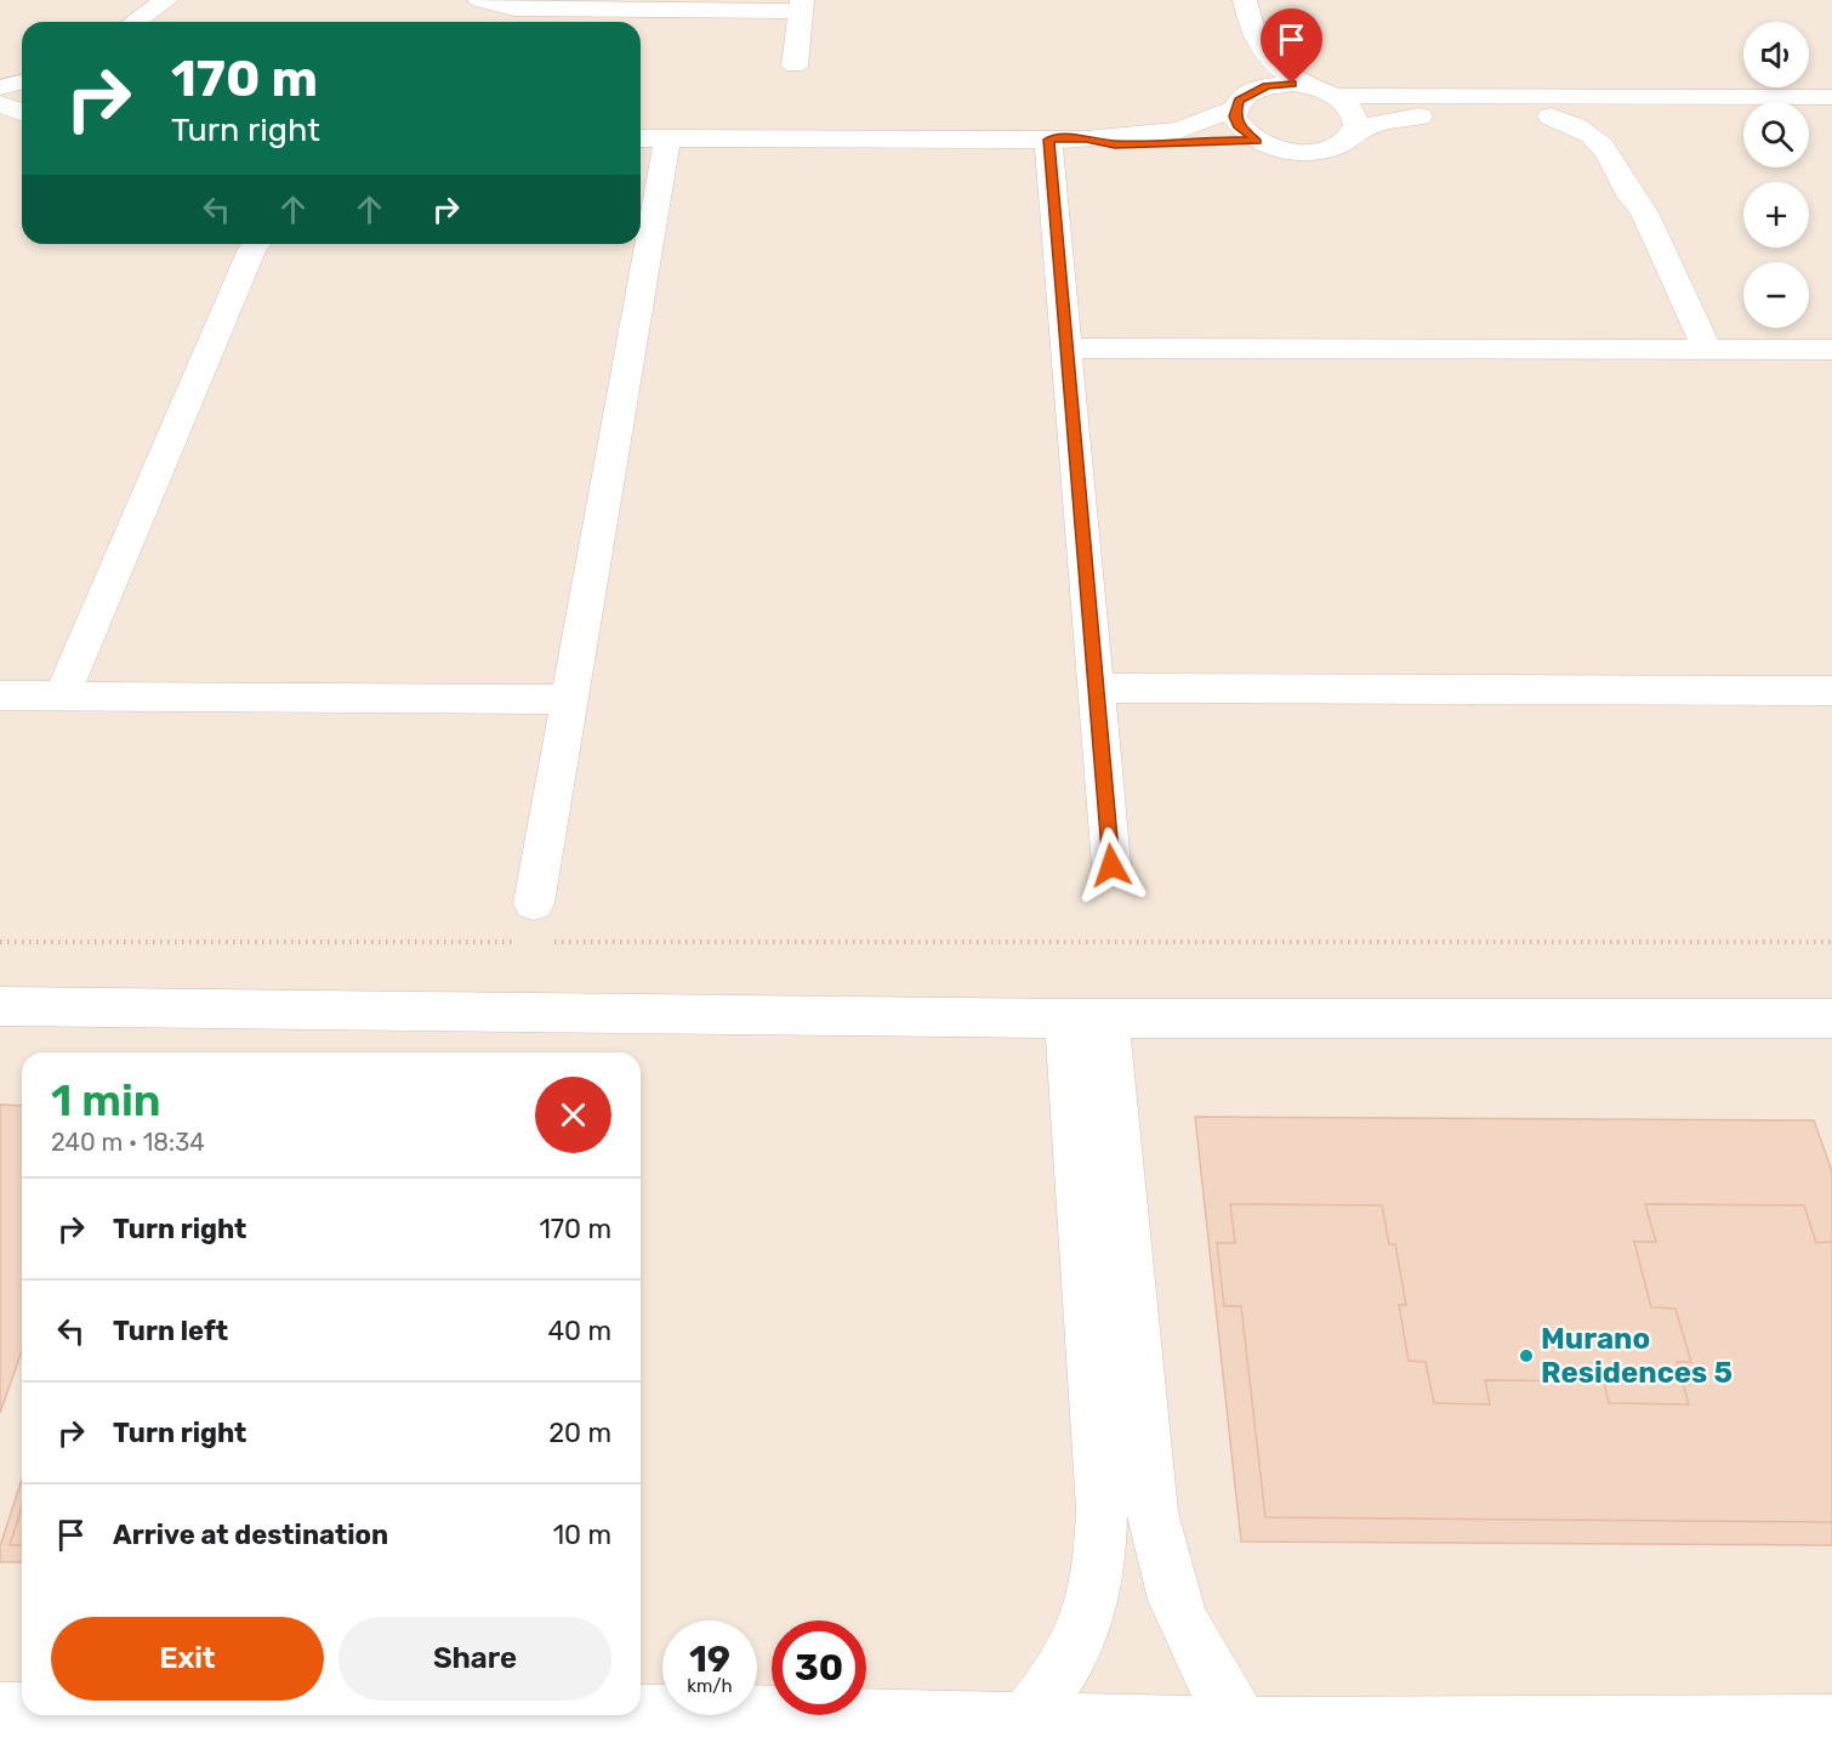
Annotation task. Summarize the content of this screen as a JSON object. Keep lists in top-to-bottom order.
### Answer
{
  "places": ["Murano Residences 5"],
  "page": {
    "map_buttons": ["+", "−"],
    "turn": ["170 m", "Turn right"],
    "heading": ["1 min", "240 m · 18:34"],
    "list": [
      {
        "name": "Turn right",
        "value": "170 m"
      },
      {
        "name": "Turn left",
        "value": "40 m"
      },
      {
        "name": "Turn right",
        "value": "20 m"
      },
      {
        "name": "Arrive at destination",
        "value": "10 m"
      }
    ],
    "buttons": ["Exit", "Share"],
    "speed": "19 km/h",
    "limit": "30"
  }
}
